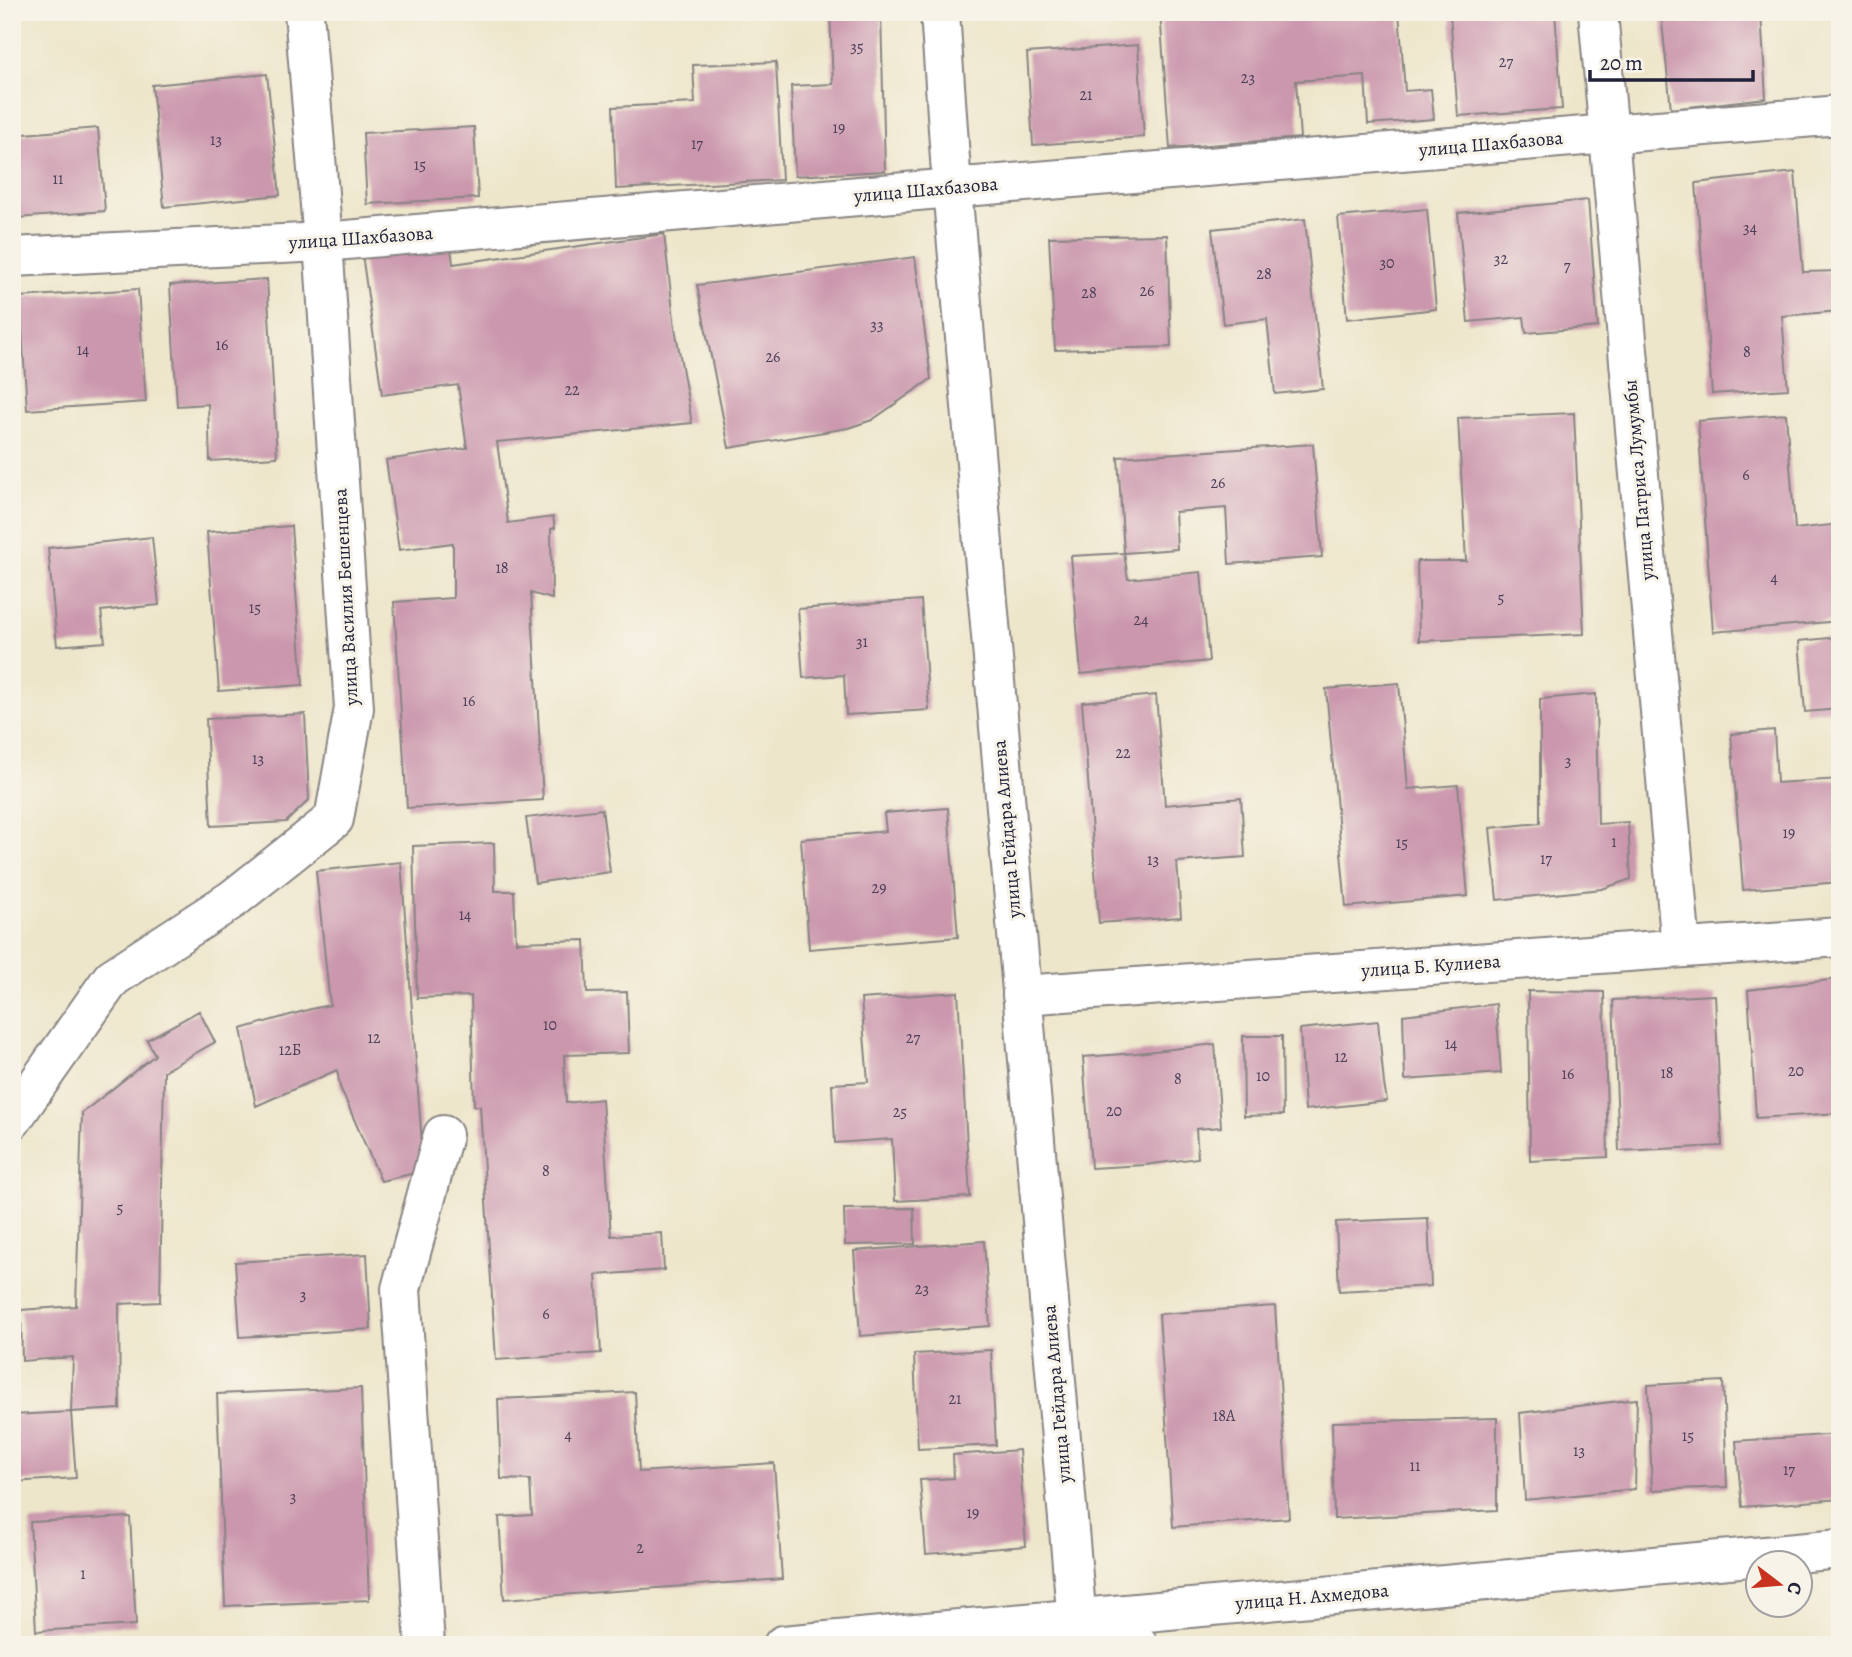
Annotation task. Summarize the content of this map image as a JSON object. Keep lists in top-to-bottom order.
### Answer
{
  "streets": {
    "street": [
      "улица Шахбазова",
      "улица Патриса Лумумбы",
      "улица Василия Бешенцева",
      "улица Гейдара Алиева",
      "улица Б. Кулиева",
      "улица Н. Ахмедова"
    ]
  },
  "crossings": [
    ["улица Шахбазова", "улица Патриса Лумумбы"],
    ["улица Шахбазова", "улица Василия Бешенцева"],
    ["улица Шахбазова", "улица Гейдара Алиева"],
    ["улица Патриса Лумумбы", "улица Б. Кулиева"],
    ["улица Гейдара Алиева", "улица Б. Кулиева"],
    ["улица Гейдара Алиева", "улица Н. Ахмедова"]
  ],
  "house_numbers": [
    "35",
    "27",
    "23",
    "21",
    "19",
    "13",
    "17",
    "15",
    "11",
    "34",
    "32",
    "30",
    "7",
    "28",
    "26",
    "28",
    "33",
    "16",
    "14",
    "8",
    "26",
    "22",
    "6",
    "26",
    "18",
    "4",
    "5",
    "15",
    "24",
    "31",
    "16",
    "22",
    "13",
    "3",
    "19",
    "1",
    "15",
    "17",
    "13",
    "29",
    "14",
    "10",
    "12",
    "27",
    "14",
    "12Б",
    "12",
    "20",
    "18",
    "16",
    "10",
    "8",
    "20",
    "25",
    "8",
    "5",
    "23",
    "3",
    "6",
    "21",
    "18А",
    "4",
    "15",
    "13",
    "11",
    "17",
    "3",
    "19",
    "2",
    "1"
  ],
  "scale_bar": "20 m",
  "north": "right"
}
